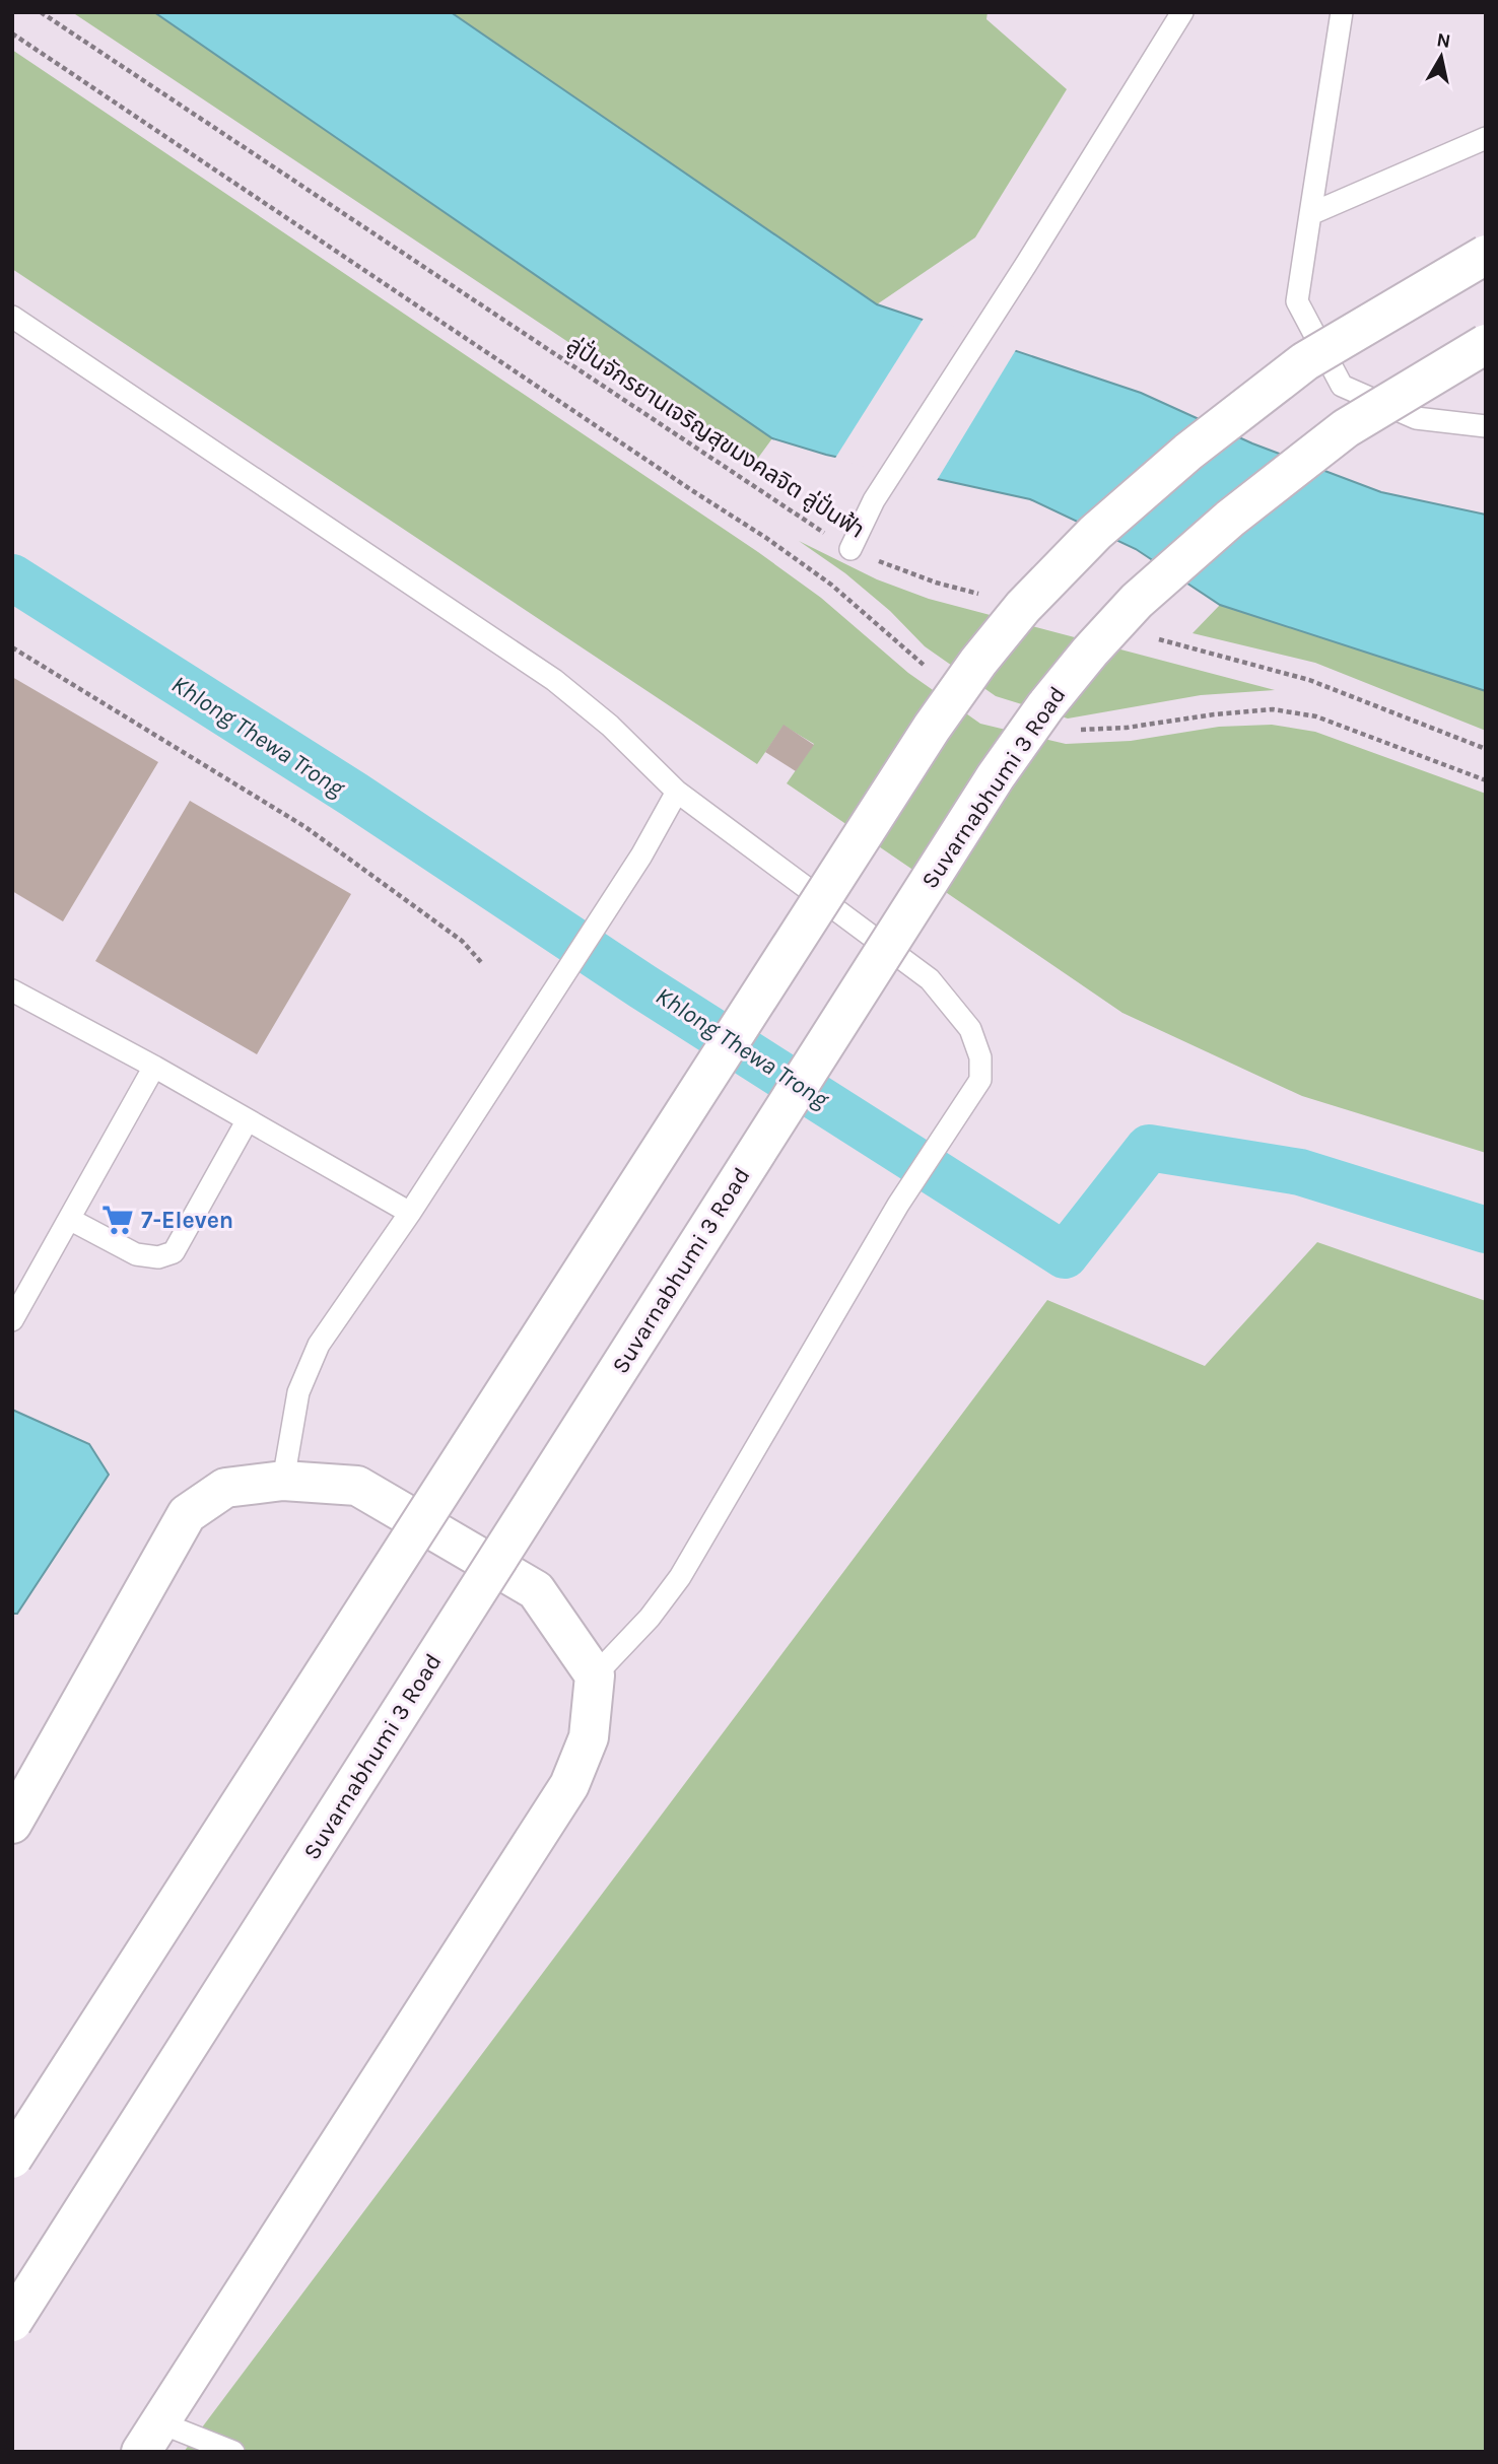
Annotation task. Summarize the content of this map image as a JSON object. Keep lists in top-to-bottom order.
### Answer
{
  "streets": {
    "street": ["Suvarnabhumi 3 Road"],
    "path": ["ลู่ปั่นจักรยานเจริญสุขมงคลจิต ลู่ปั่นฟ้า"]
  },
  "water": ["Khlong Thewa Trong"],
  "places": {
    "supermarket": ["7-Eleven"]
  },
  "north": "top"
}
